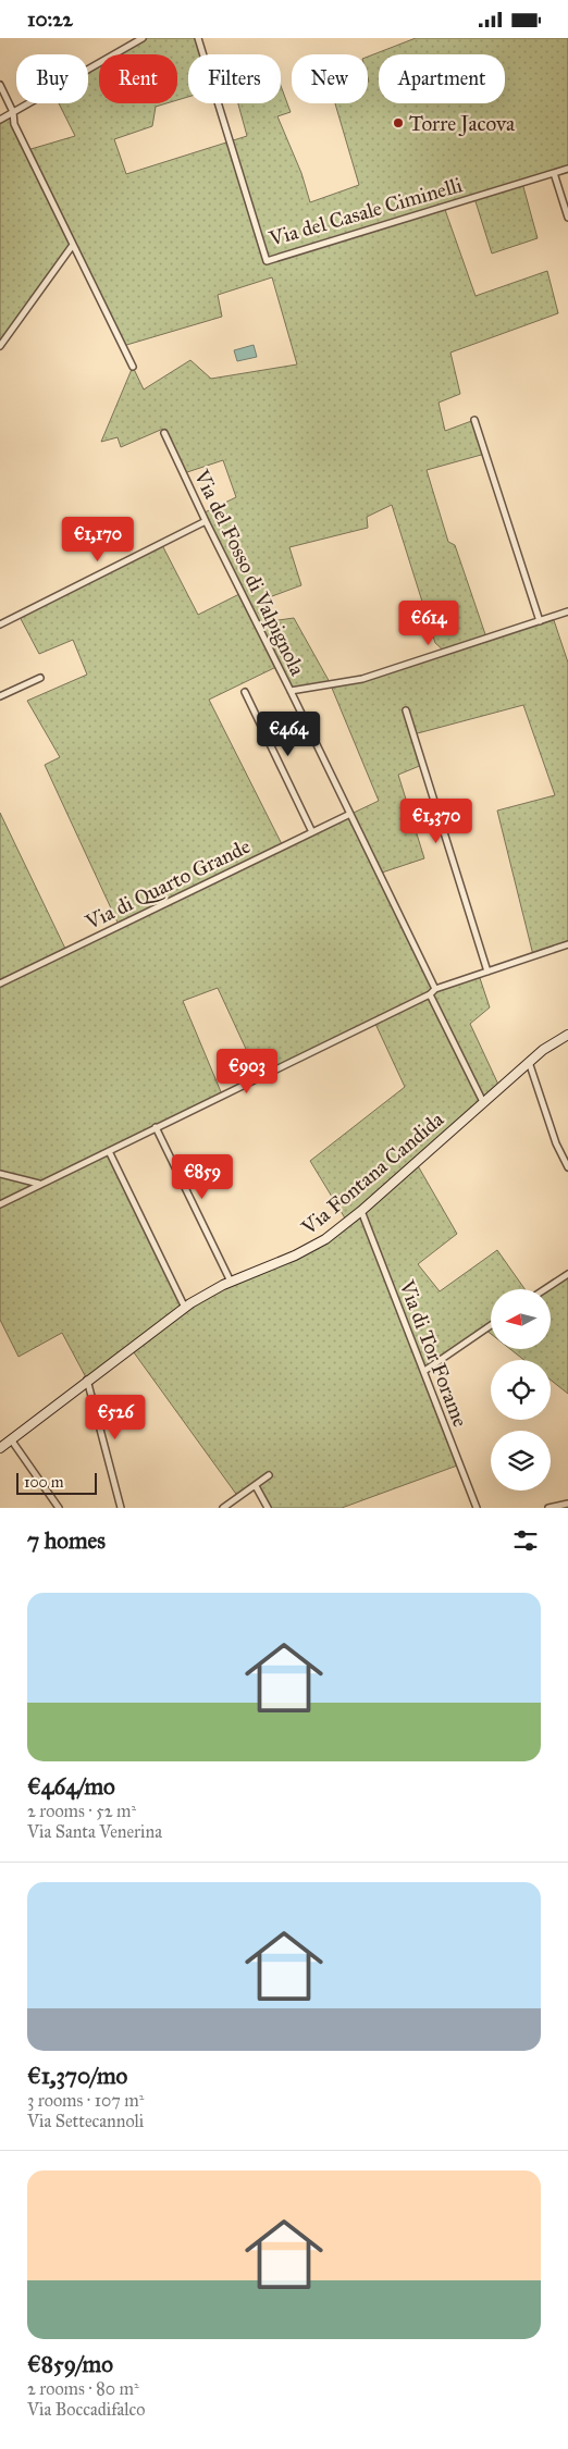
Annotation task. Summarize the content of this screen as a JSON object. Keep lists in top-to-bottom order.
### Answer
{
  "streets": {
    "main road": ["Via Fontana Candida"],
    "street": [
      "Via del Casale Ciminelli",
      "Via del Fosso di Valpignola",
      "Via di Quarto Grande",
      "Via di Tor Forame"
    ]
  },
  "crossings": [
    ["Via del Fosso di Valpignola", "Via di Quarto Grande"],
    ["Via Fontana Candida", "Via di Tor Forame"]
  ],
  "places": ["Torre Jacova"],
  "scale_bar": "100 m",
  "north": "left",
  "page": {
    "status": "10:22",
    "chip": [
      "Buy",
      "Rent",
      "Filters",
      "New",
      "Apartment"
    ],
    "price": [
      "€1,170",
      "€614",
      "€464",
      "€1,370",
      "€903",
      "€859",
      "€526"
    ],
    "scale": "100 m",
    "heading": "7 homes",
    "list": [
      {
        "name": "€464/mo",
        "note": "2 rooms · 52 m² · Via Santa Venerina"
      },
      {
        "name": "€1,370/mo",
        "note": "3 rooms · 107 m² · Via Settecannoli"
      },
      {
        "name": "€859/mo",
        "note": "2 rooms · 80 m² · Via Boccadifalco"
      }
    ]
  }
}
